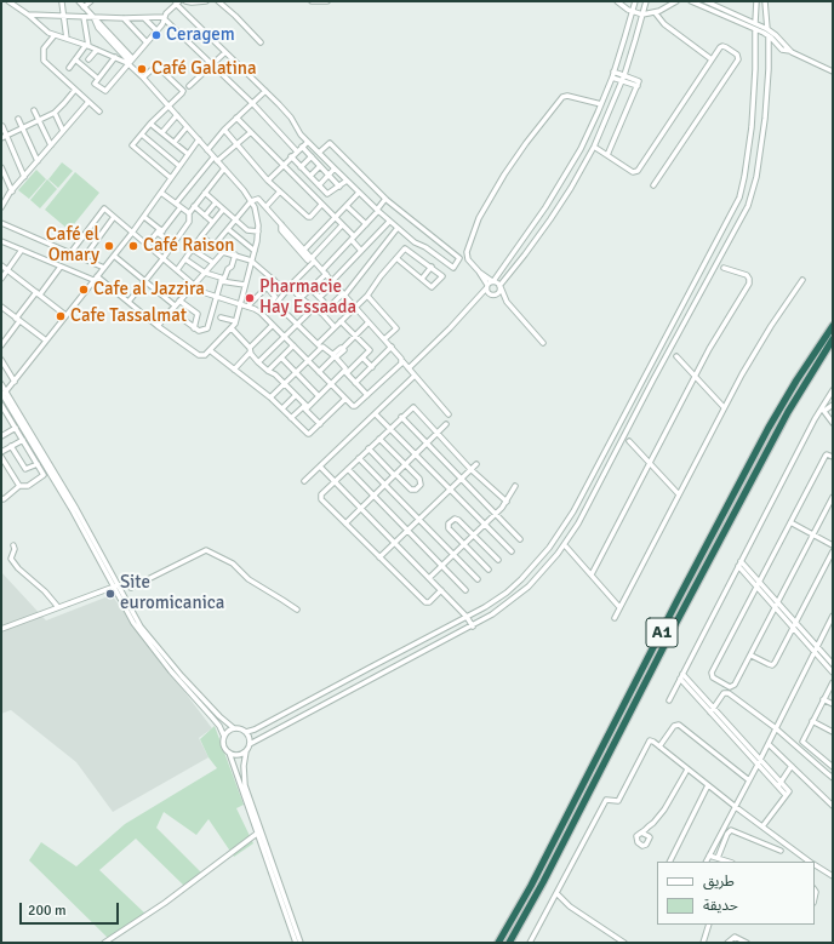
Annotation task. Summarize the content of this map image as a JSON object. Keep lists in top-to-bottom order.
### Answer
{
  "streets": {
    "highway": ["A1"]
  },
  "places": [
    "Ceragem",
    "Café Galatina",
    "Café el Omary",
    "Café Raison",
    "Cafe al Jazzira",
    "Pharmacie Hay Essaada",
    "Cafe Tassalmat",
    "Site euromicanica"
  ],
  "legend": ["طريق", "حديقة"],
  "scale_bar": "200 m"
}
